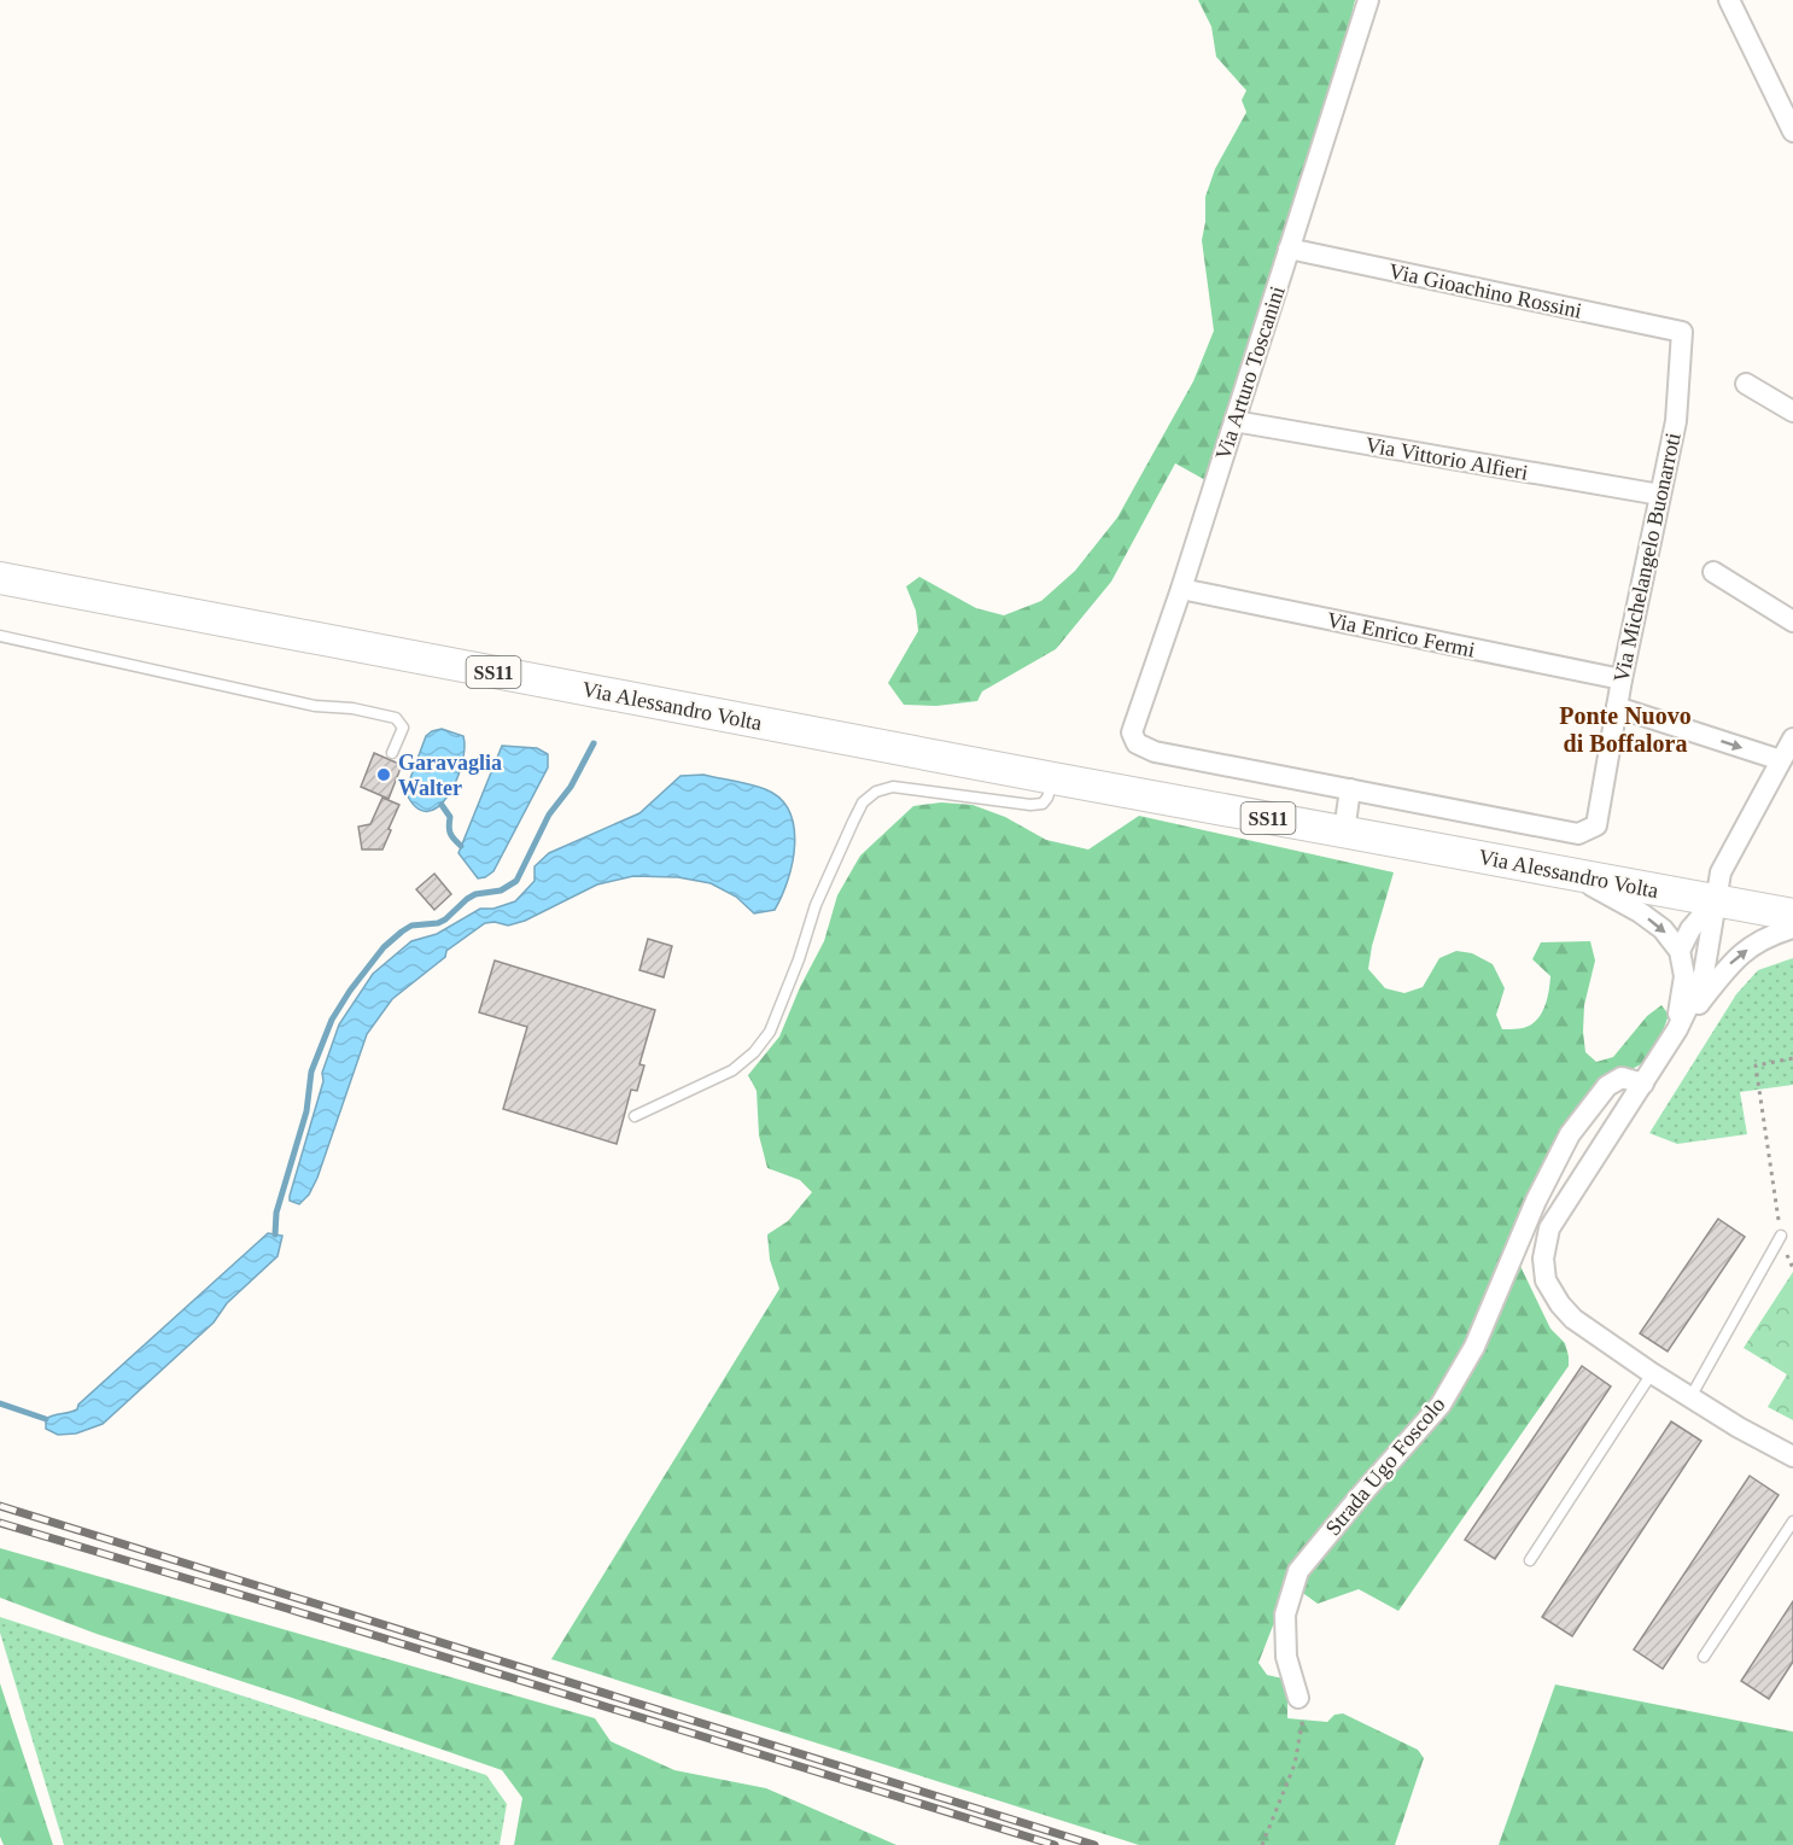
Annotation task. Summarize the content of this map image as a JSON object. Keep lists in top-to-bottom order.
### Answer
{
  "streets": {
    "main road": ["SS11", "Via Alessandro Volta"],
    "street": [
      "Via Gioachino Rossini",
      "Via Arturo Toscanini",
      "Via Vittorio Alfieri",
      "Via Michelangelo Buonarroti",
      "Via Enrico Fermi",
      "Strada Ugo Foscolo"
    ]
  },
  "crossings": [
    ["Via Gioachino Rossini", "Via Arturo Toscanini"],
    ["Via Gioachino Rossini", "Via Michelangelo Buonarroti"],
    ["Via Arturo Toscanini", "Via Vittorio Alfieri"],
    ["Via Arturo Toscanini", "Via Enrico Fermi"],
    ["Via Arturo Toscanini", "Via Alessandro Volta"],
    ["Via Vittorio Alfieri", "Via Michelangelo Buonarroti"],
    ["Via Michelangelo Buonarroti", "Via Enrico Fermi"],
    ["Via Michelangelo Buonarroti", "Via Alessandro Volta"]
  ],
  "districts": ["Ponte Nuovo di Boffalora"],
  "places": ["Garavaglia Walter"]
}
